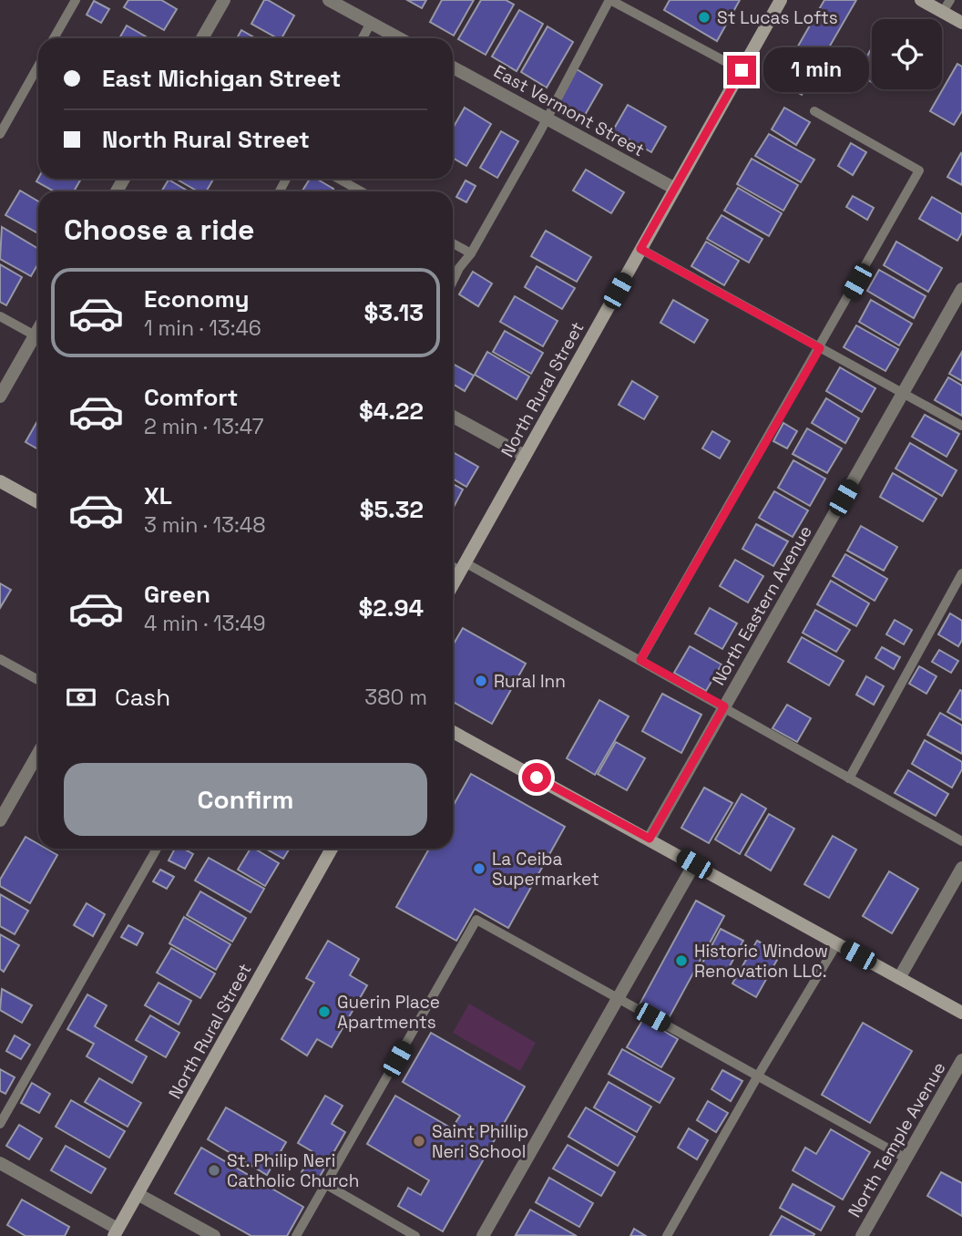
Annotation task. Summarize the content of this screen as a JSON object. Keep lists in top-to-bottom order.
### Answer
{
  "streets": {
    "main road": ["North Rural Street"],
    "street": ["East Vermont Street", "North Eastern Avenue", "North Temple Avenue"]
  },
  "crossings": [
    ["East Vermont Street", "North Rural Street"]
  ],
  "places": [
    "St Lucas Lofts",
    "Rural Inn",
    "La Ceiba Supermarket",
    "Historic Window Renovation LLC.",
    "Guerin Place Apartments",
    "Saint Phillip Neri School",
    "St. Philip Neri Catholic Church"
  ],
  "page": {
    "banner": ["East Michigan Street", "North Rural Street"],
    "bubble": "1 min",
    "heading": "Choose a ride",
    "list": [
      {
        "name": "Economy",
        "note": "1 min · 13:46",
        "value": "$3.13"
      },
      {
        "name": "Comfort",
        "note": "2 min · 13:47",
        "value": "$4.22"
      },
      {
        "name": "XL",
        "note": "3 min · 13:48",
        "value": "$5.32"
      },
      {
        "name": "Green",
        "note": "4 min · 13:49",
        "value": "$2.94"
      }
    ],
    "pay": ["Cash", "380 m"],
    "buttons": "Confirm"
  }
}
